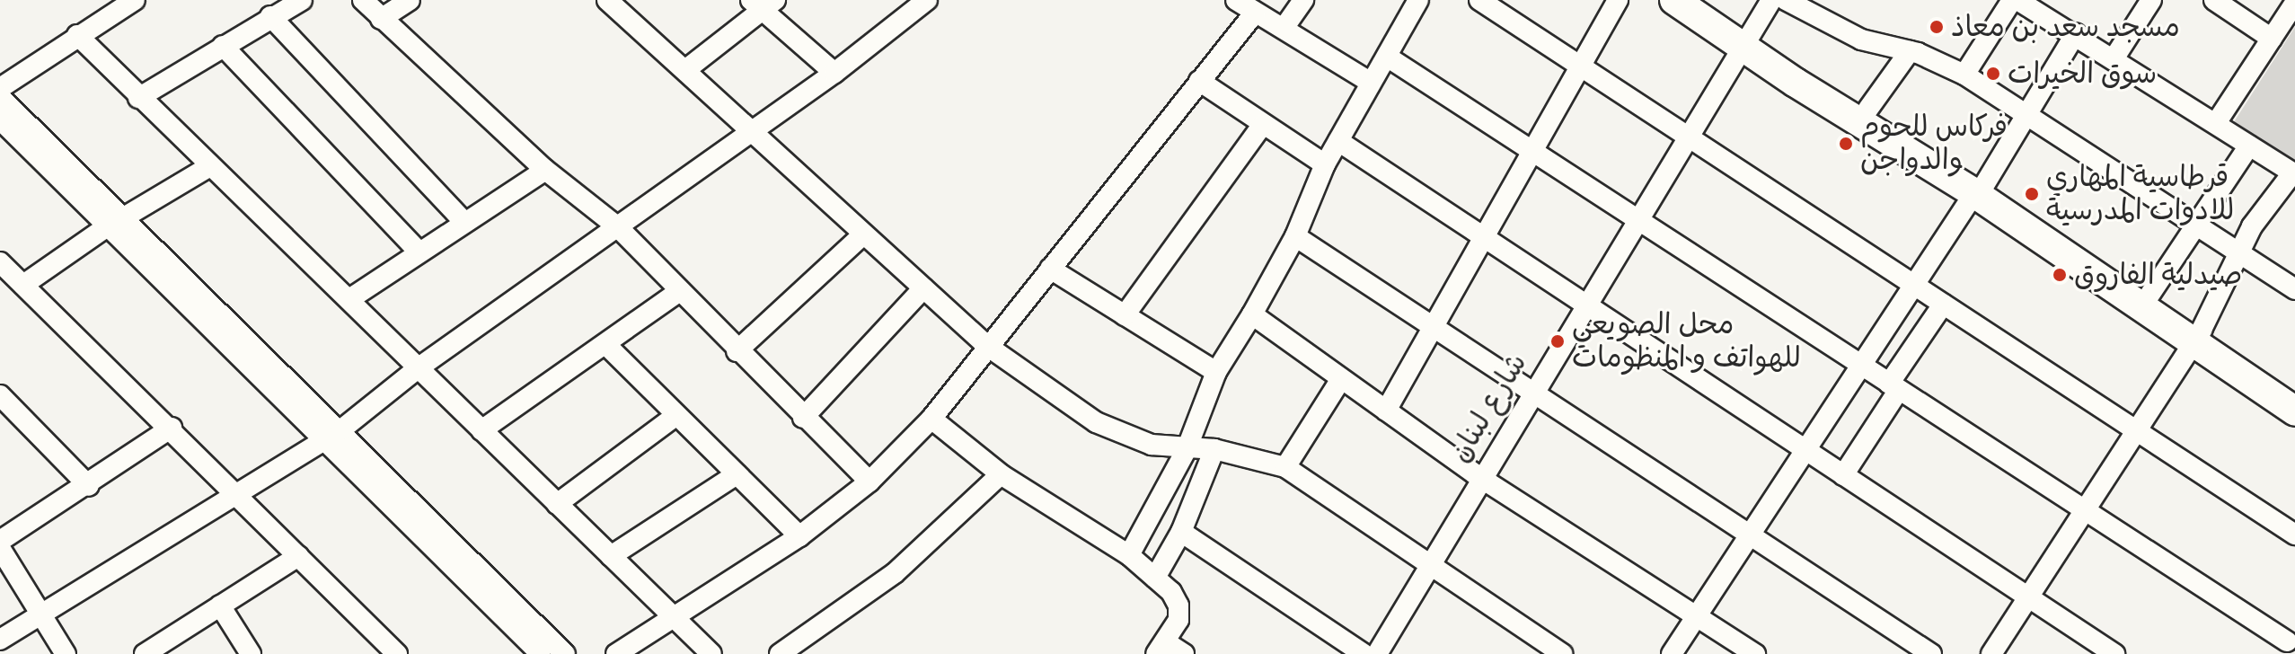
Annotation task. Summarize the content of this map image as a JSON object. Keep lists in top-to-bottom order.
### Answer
{
  "streets": {
    "street": ["شارع لبنان"]
  },
  "places": [
    "مسجد سعد بن معاذ",
    "سوق الخيرات",
    "فركاس للحوم والدواجن",
    "قرطاسية المهاري للادوات المدرسية",
    "صيدلية الفاروق",
    "محل الصويعي للهواتف و المنظومات"
  ]
}
